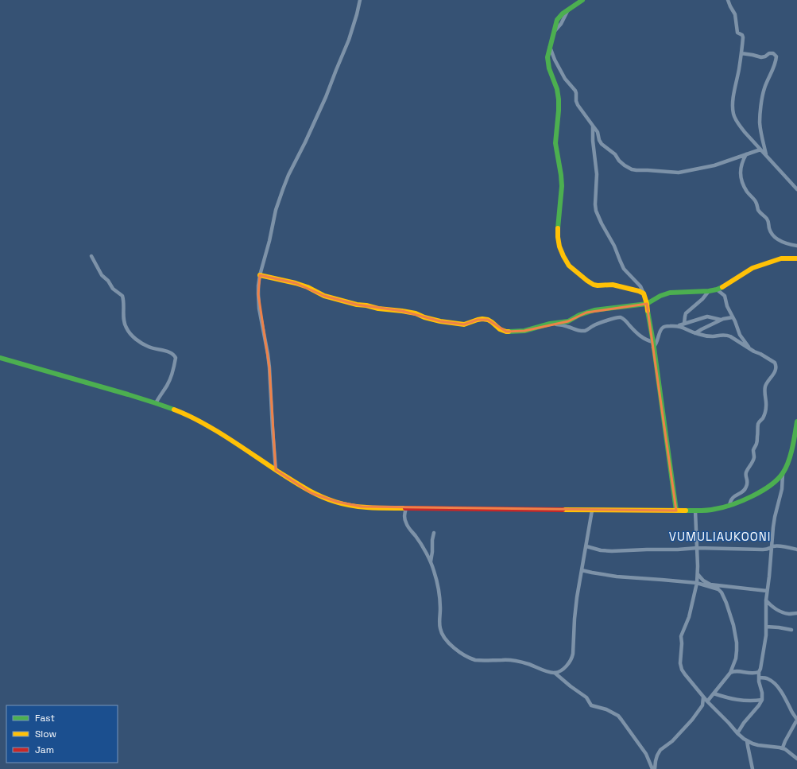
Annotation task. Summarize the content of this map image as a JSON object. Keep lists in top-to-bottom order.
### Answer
{
  "districts": ["VUMULIAUKOONI"],
  "legend": ["Fast", "Slow", "Jam"]
}
